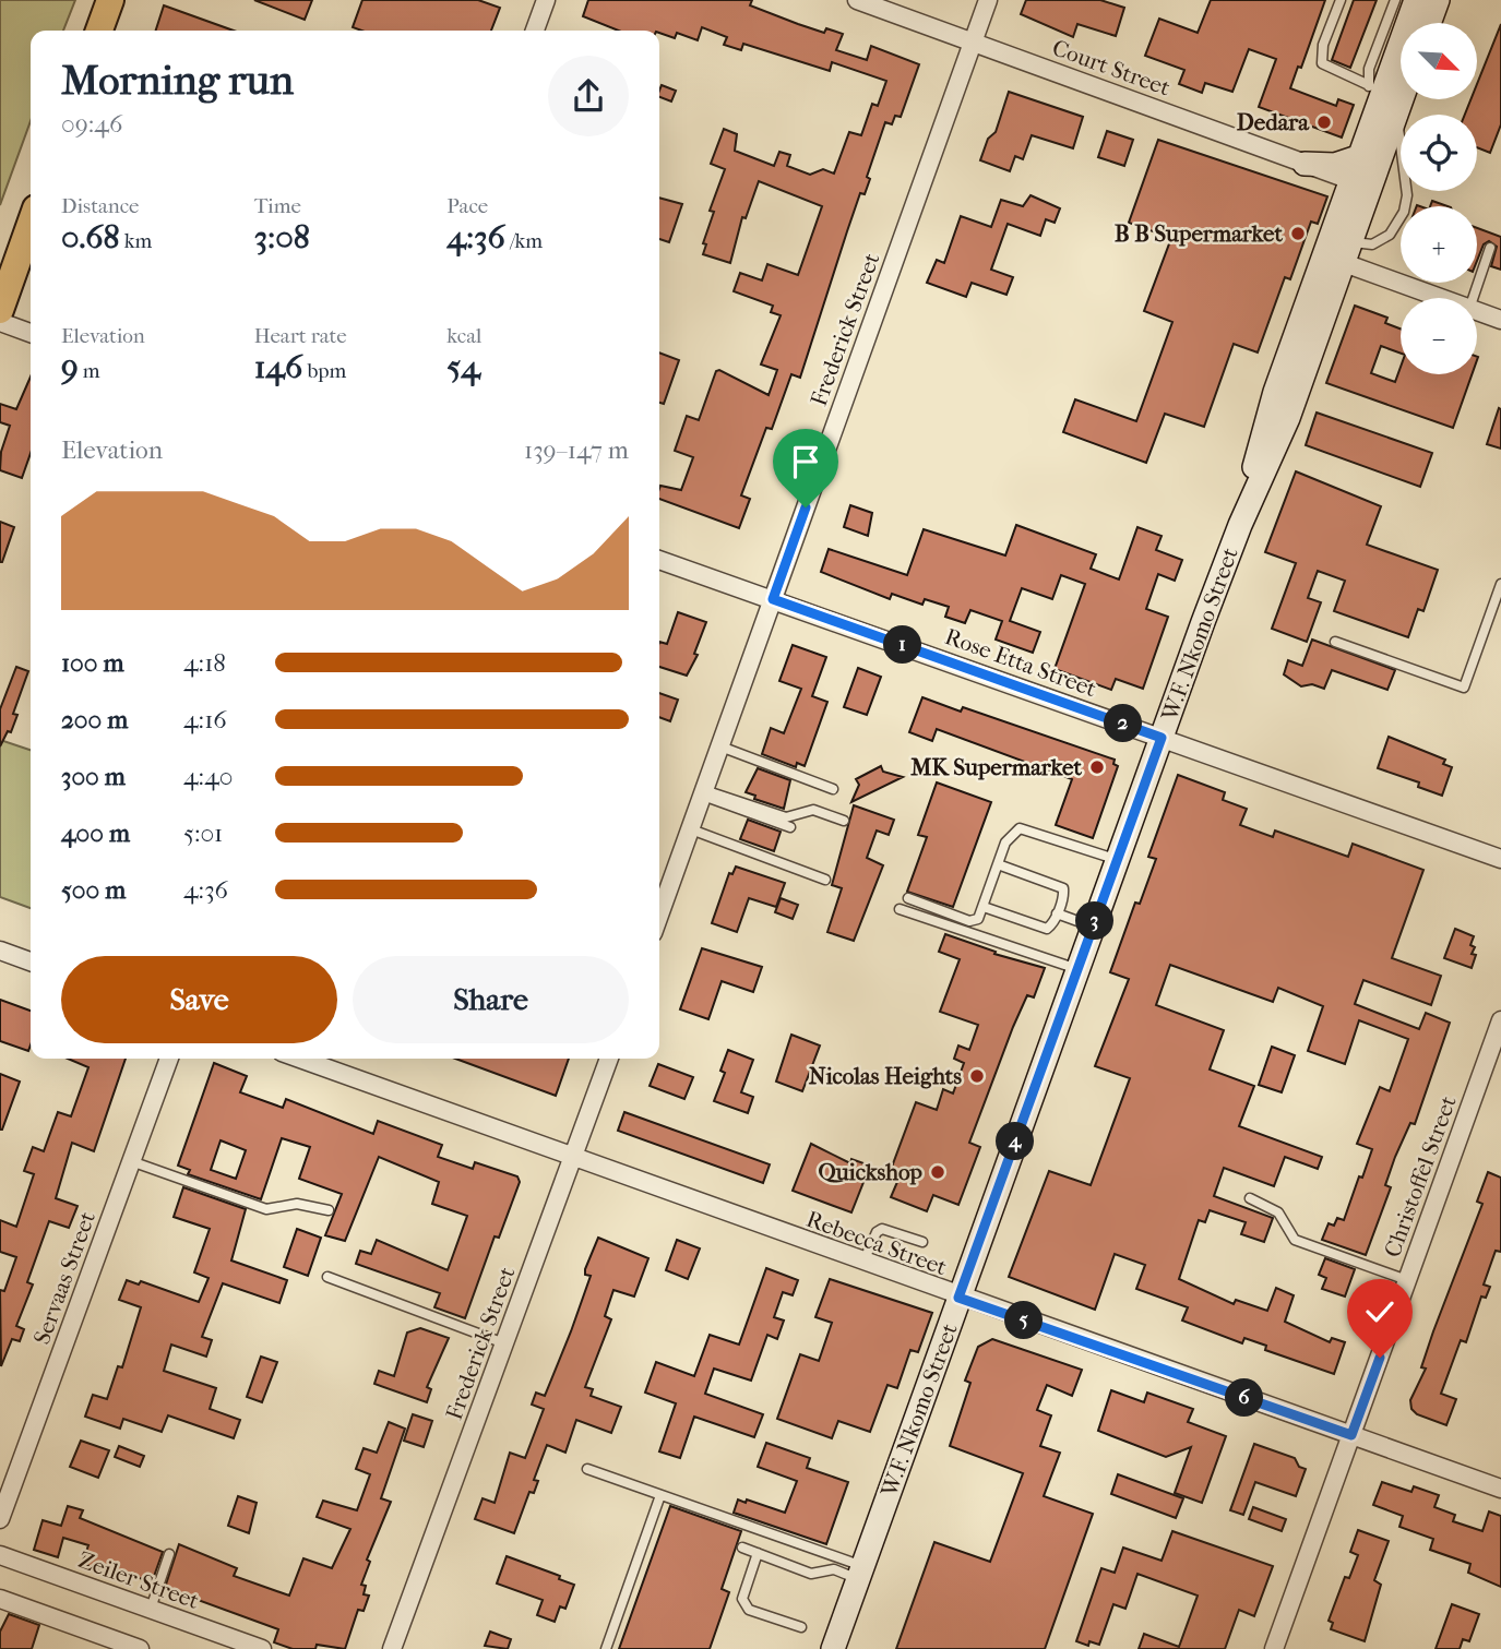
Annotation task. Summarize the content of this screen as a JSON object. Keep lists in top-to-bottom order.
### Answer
{
  "streets": {
    "main road": ["W.F. Nkomo Street"],
    "street": [
      "Court Street",
      "Frederick Street",
      "Rose Etta Street",
      "Christoffel Street",
      "Rebecca Street",
      "Servaas Street",
      "Zeiler Street"
    ]
  },
  "crossings": [
    ["Court Street", "Frederick Street"],
    ["Court Street", "W.F. Nkomo Street"],
    ["Frederick Street", "Rose Etta Street"],
    ["Frederick Street", "Rebecca Street"],
    ["W.F. Nkomo Street", "Rose Etta Street"],
    ["W.F. Nkomo Street", "Rebecca Street"],
    ["Christoffel Street", "Rebecca Street"]
  ],
  "places": [
    "Dedara",
    "B B Supermarket",
    "MK Supermarket",
    "Nicolas Heights",
    "Quickshop"
  ],
  "north": "bottom right",
  "page": {
    "map_buttons": ["+", "−"],
    "heading": ["Morning run", "09:46"],
    "stats": [
      ["Distance", "0.68 km"],
      ["Time", "3:08"],
      ["Pace", "4:36 /km"],
      ["Elevation", "9 m"],
      ["Heart rate", "146 bpm"],
      ["kcal", "54"]
    ],
    "chart": ["Elevation", "139–147 m"],
    "pins": [
      "1",
      "2",
      "3",
      "4",
      "5",
      "6"
    ],
    "list": [
      {
        "name": "100 m",
        "note": "4:18"
      },
      {
        "name": "200 m",
        "note": "4:16"
      },
      {
        "name": "300 m",
        "note": "4:40"
      },
      {
        "name": "400 m",
        "note": "5:01"
      },
      {
        "name": "500 m",
        "note": "4:36"
      }
    ],
    "buttons": ["Save", "Share"]
  }
}
